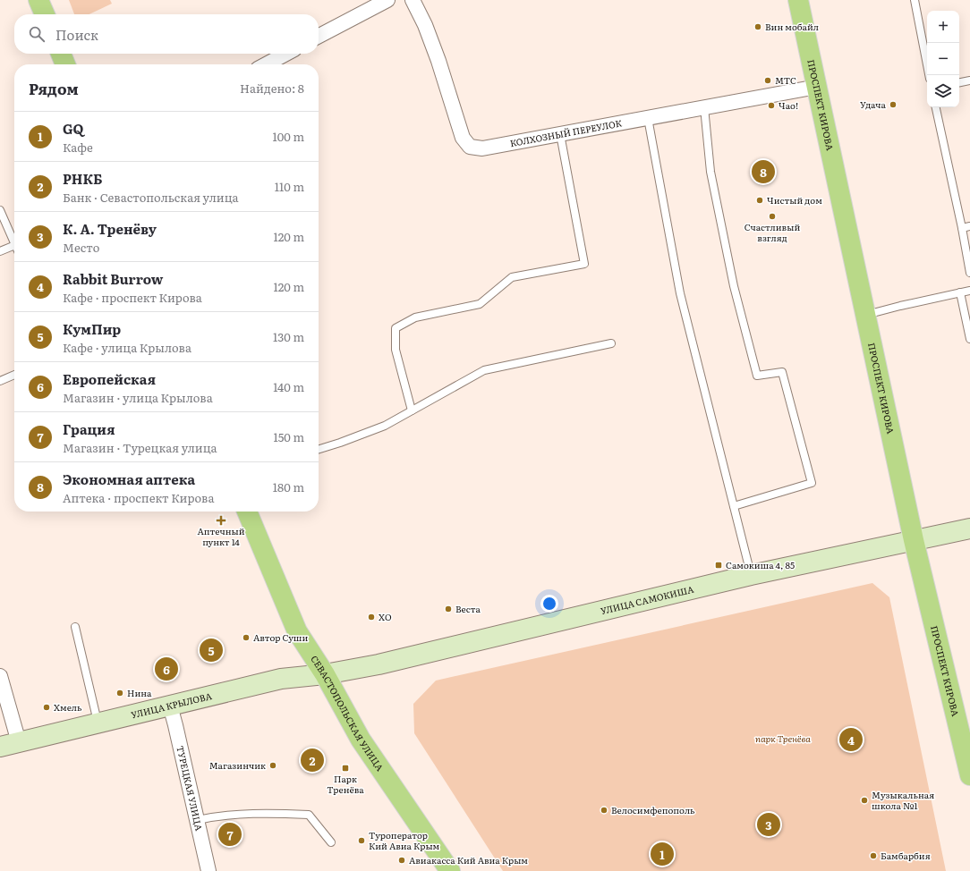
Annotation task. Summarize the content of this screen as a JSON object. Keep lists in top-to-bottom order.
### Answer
{
  "streets": {
    "main road": [
      "ПРОСПЕКТ КИРОВА",
      "УЛИЦА САМОКИША",
      "УЛИЦА КРЫЛОВА",
      "СЕВАСТОПОЛЬСКАЯ УЛИЦА"
    ],
    "street": ["КОЛХОЗНЫЙ ПЕРЕУЛОК", "ТУРЕЦКАЯ УЛИЦА"]
  },
  "crossings": [
    ["ПРОСПЕКТ КИРОВА", "КОЛХОЗНЫЙ ПЕРЕУЛОК"],
    ["ПРОСПЕКТ КИРОВА", "УЛИЦА САМОКИША"],
    ["УЛИЦА САМОКИША", "УЛИЦА КРЫЛОВА"],
    ["УЛИЦА САМОКИША", "СЕВАСТОПОЛЬСКАЯ УЛИЦА"],
    ["УЛИЦА КРЫЛОВА", "СЕВАСТОПОЛЬСКАЯ УЛИЦА"],
    ["УЛИЦА КРЫЛОВА", "ТУРЕЦКАЯ УЛИЦА"]
  ],
  "parks": ["парк Тренёва"],
  "places": {
    "other": [
      "Вин мобайл",
      "МТС",
      "Удача",
      "Чао!",
      "Чистый дом",
      "Счастливый взгляд",
      "Веста",
      "ХО",
      "Автор Суши",
      "Нина",
      "Хмель",
      "Магазинчик",
      "Музыкальная школа №1",
      "Велосимфепополь",
      "Туроператор Кий Авиа Крым",
      "Бамбарбия",
      "Авиакасса Кий Авиа Крым"
    ],
    "health": ["Аптечный пункт 14"],
    "transit": ["Самокиша 4, 85", "Парк Тренёва"]
  },
  "page": {
    "map_buttons": ["+", "−"],
    "search": "Поиск",
    "heading": ["Рядом", "Найдено: 8"],
    "list": [
      {
        "mark": "1",
        "name": "GQ",
        "note": "Кафе",
        "value": "100 m"
      },
      {
        "mark": "2",
        "name": "РНКБ",
        "note": "Банк · Севастопольская улица",
        "value": "110 m"
      },
      {
        "mark": "3",
        "name": "К. А. Тренёву",
        "note": "Место",
        "value": "120 m"
      },
      {
        "mark": "4",
        "name": "Rabbit Burrow",
        "note": "Кафе · проспект Кирова",
        "value": "120 m"
      },
      {
        "mark": "5",
        "name": "КумПир",
        "note": "Кафе · улица Крылова",
        "value": "130 m"
      },
      {
        "mark": "6",
        "name": "Европейская",
        "note": "Магазин · улица Крылова",
        "value": "140 m"
      },
      {
        "mark": "7",
        "name": "Грация",
        "note": "Магазин · Турецкая улица",
        "value": "150 m"
      },
      {
        "mark": "8",
        "name": "Экономная аптека",
        "note": "Аптека · проспект Кирова",
        "value": "180 m"
      }
    ],
    "pins": [
      "8",
      "5",
      "6",
      "4",
      "2",
      "3",
      "7",
      "1"
    ]
  }
}
